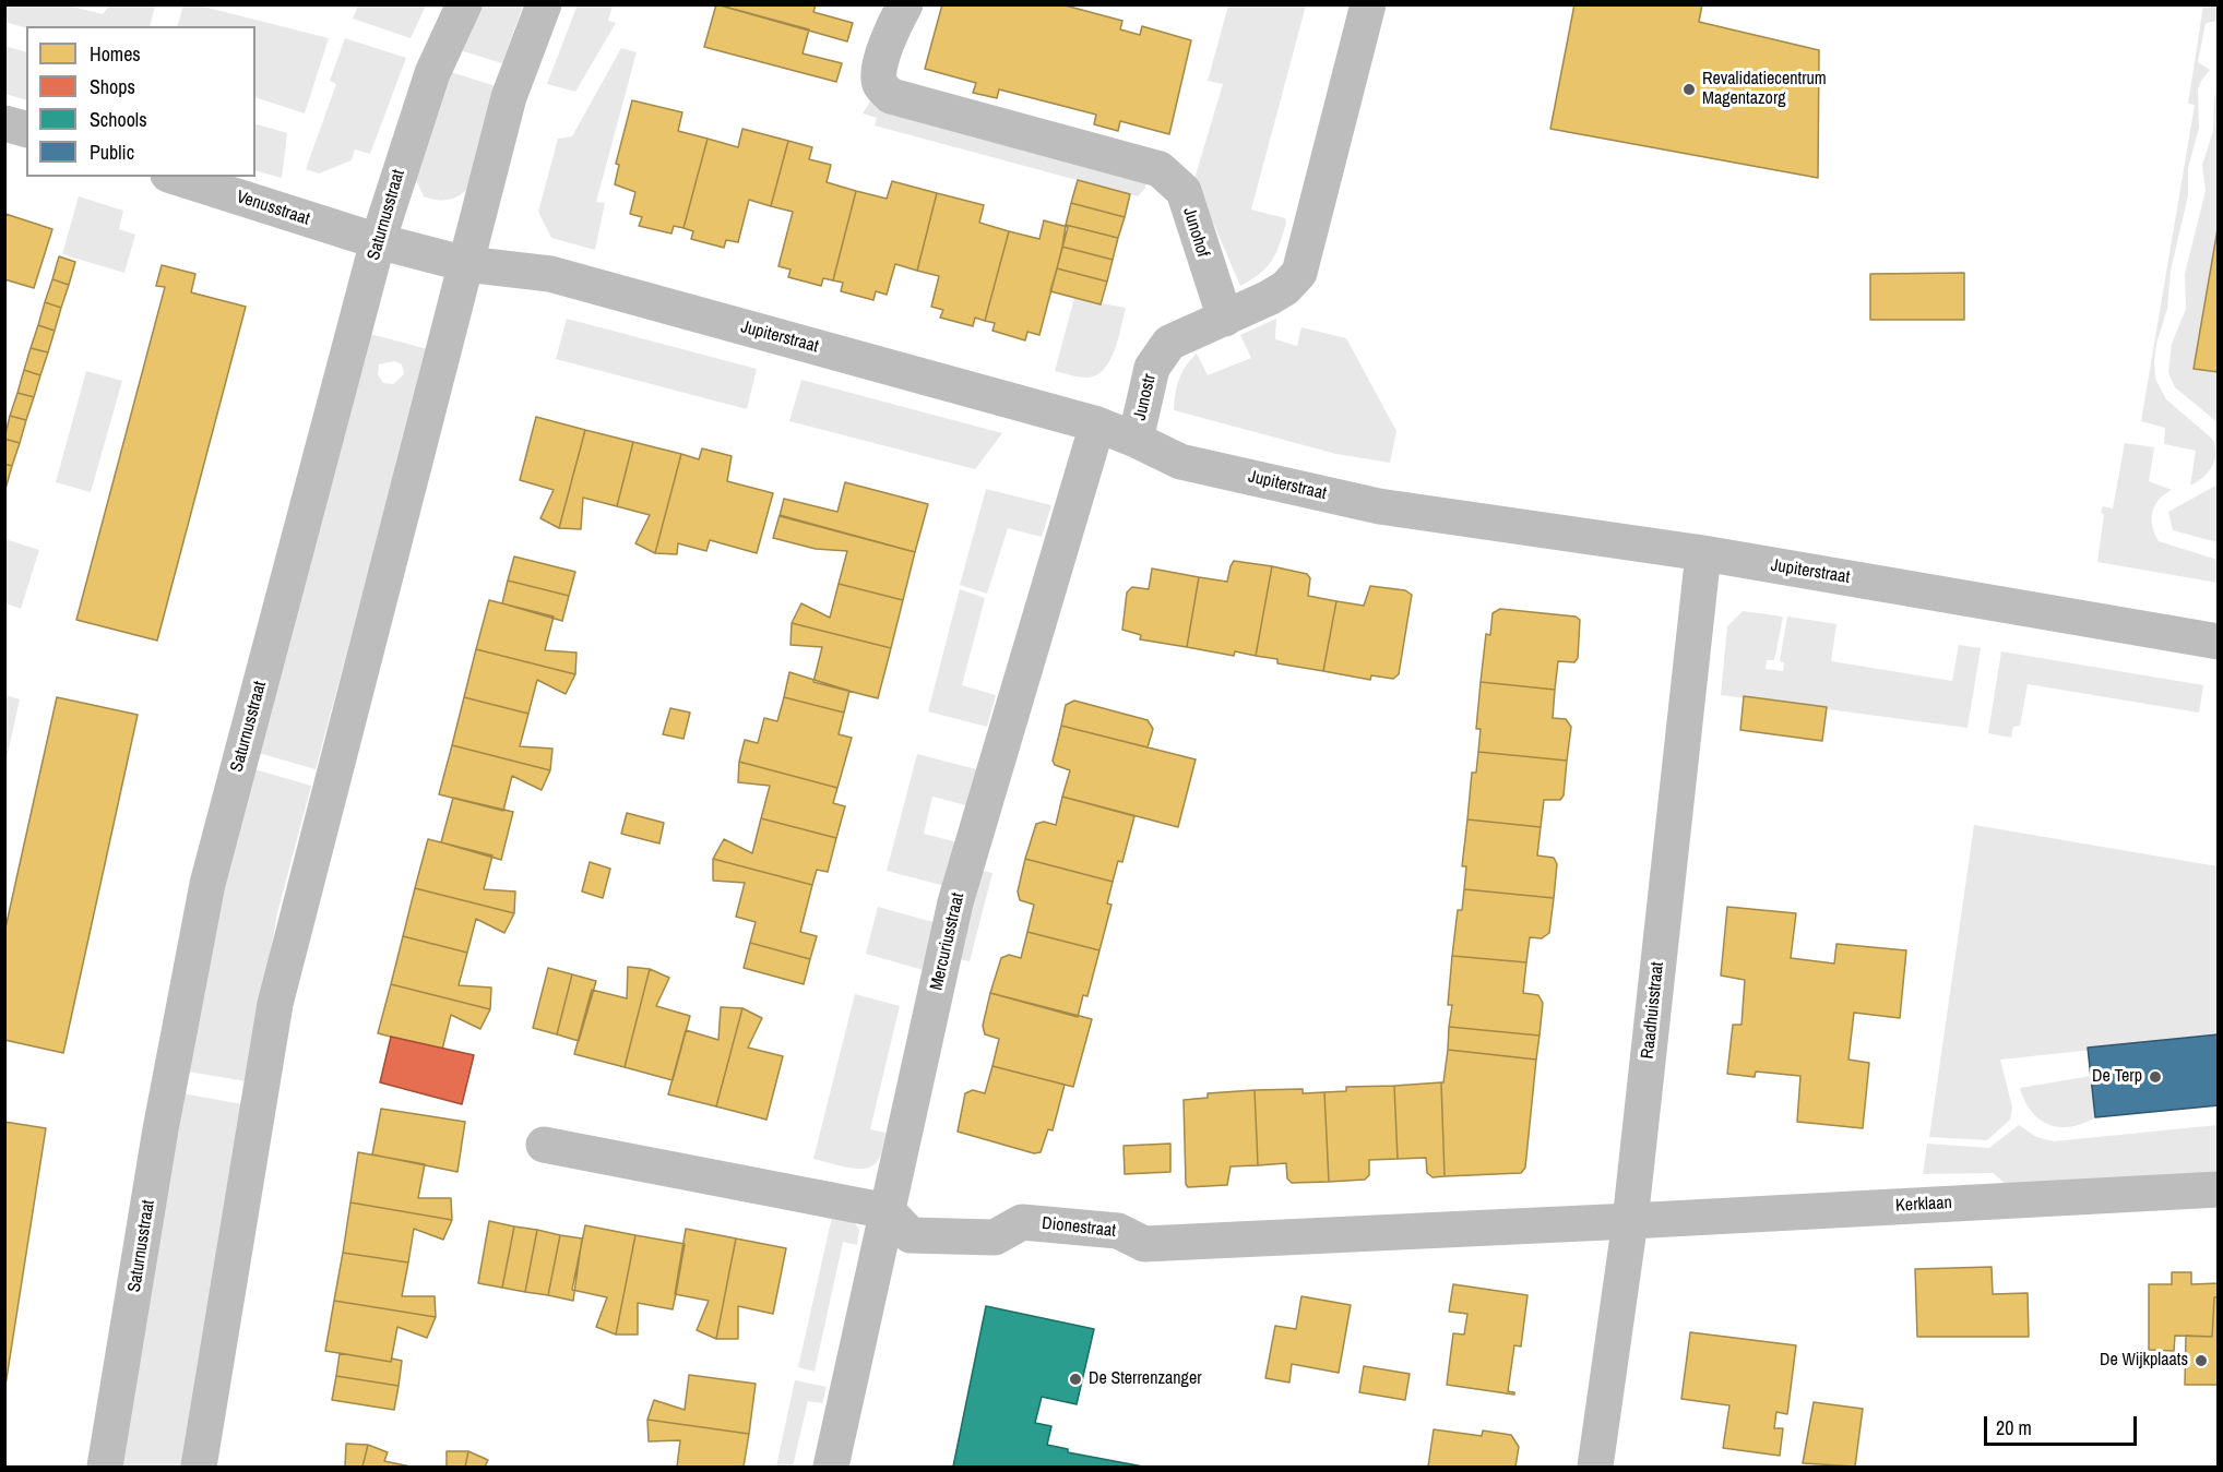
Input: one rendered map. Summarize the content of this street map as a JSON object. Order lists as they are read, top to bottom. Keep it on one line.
{"streets":{"street":["Venusstraat","Saturnusstraat","Junohof","Jupiterstraat","Junostr","Mercuriusstraat","Raadhuisstraat","Kerklaan","Dionestraat"]},"crossings":[["Venusstraat","Saturnusstraat"],["Venusstraat","Jupiterstraat"],["Saturnusstraat","Jupiterstraat"],["Junohof","Junostr"],["Jupiterstraat","Junostr"],["Jupiterstraat","Mercuriusstraat"],["Jupiterstraat","Raadhuisstraat"],["Mercuriusstraat","Dionestraat"],["Raadhuisstraat","Kerklaan"],["Raadhuisstraat","Dionestraat"],["Kerklaan","Dionestraat"]],"places":["Revalidatiecentrum Magentazorg","De Terp","De Wijkplaats","De Sterrenzanger"],"legend":["Homes","Shops","Schools","Public"],"scale_bar":"20 m"}
